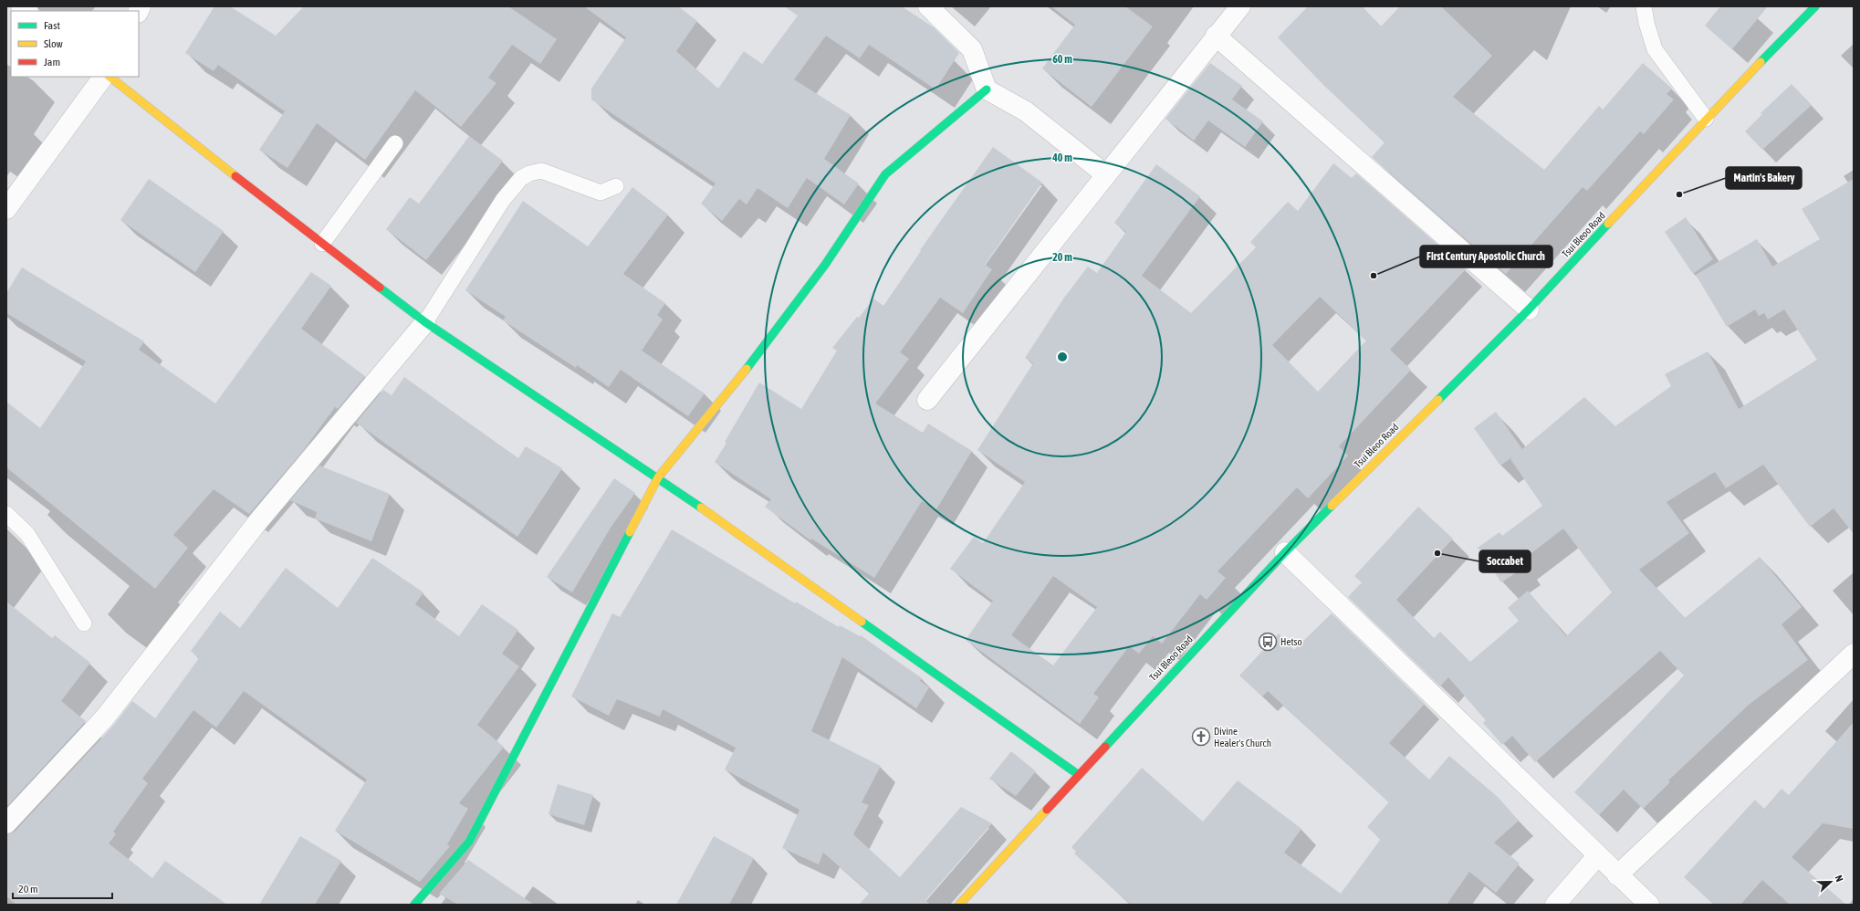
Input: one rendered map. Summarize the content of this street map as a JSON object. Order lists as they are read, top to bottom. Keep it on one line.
{"streets":{"street":["Tsui Bleoo Road"]},"places":{"other":["Martin's Bakery","First Century Apostolic Church","Soccabet"],"bus stop":["Hetso"],"church":["Divine Healer's Church"]},"legend":["Fast","Slow","Jam"],"scale_bar":"20 m","north":"right","rings":["60 m","40 m","20 m"]}
